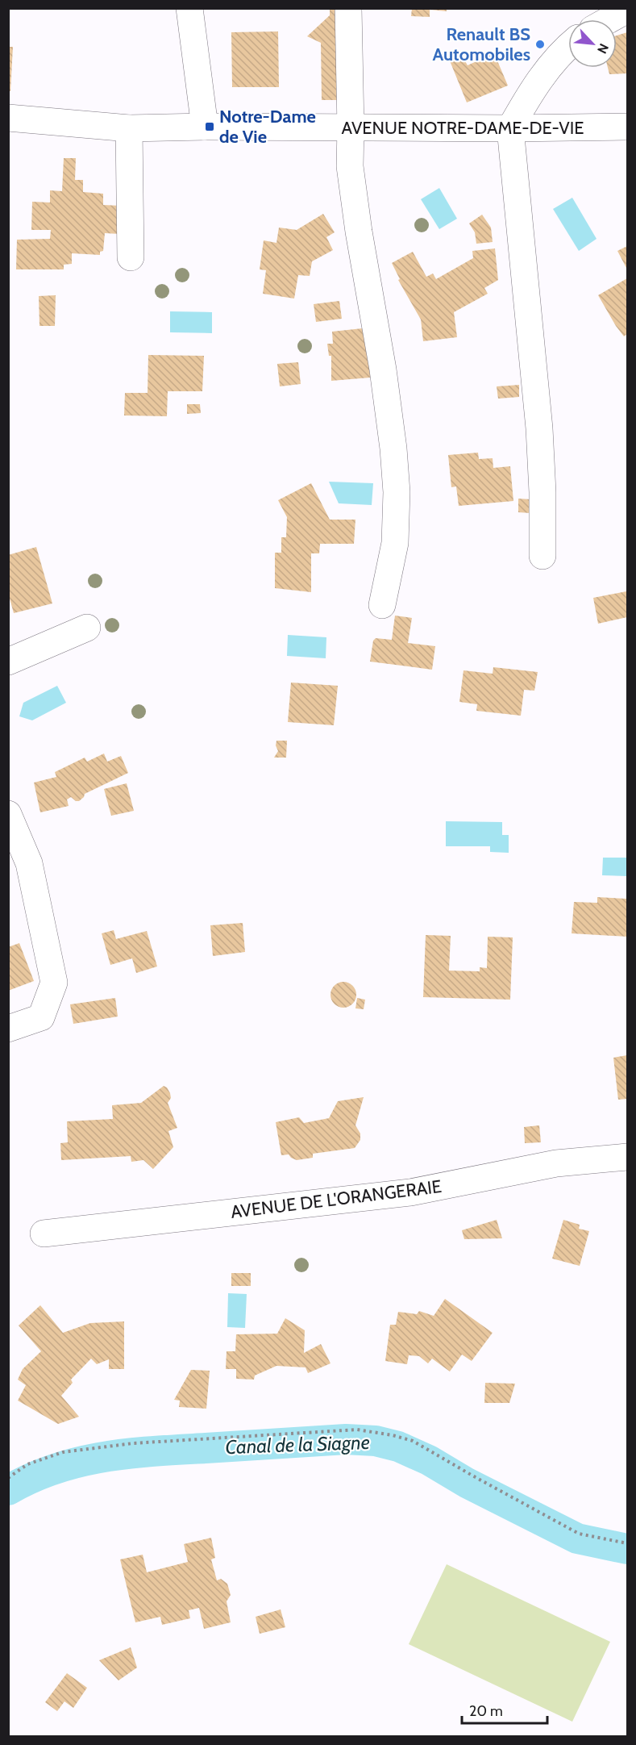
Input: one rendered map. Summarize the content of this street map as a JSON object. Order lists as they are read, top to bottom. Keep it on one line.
{"streets":{"street":["AVENUE NOTRE-DAME-DE-VIE","AVENUE DE L'ORANGERAIE"]},"water":["Canal de la Siagne"],"places":{"other":["Renault BS Automobiles"],"transit":["Notre-Dame de Vie"]},"scale_bar":"20 m","north":"bottom right"}
